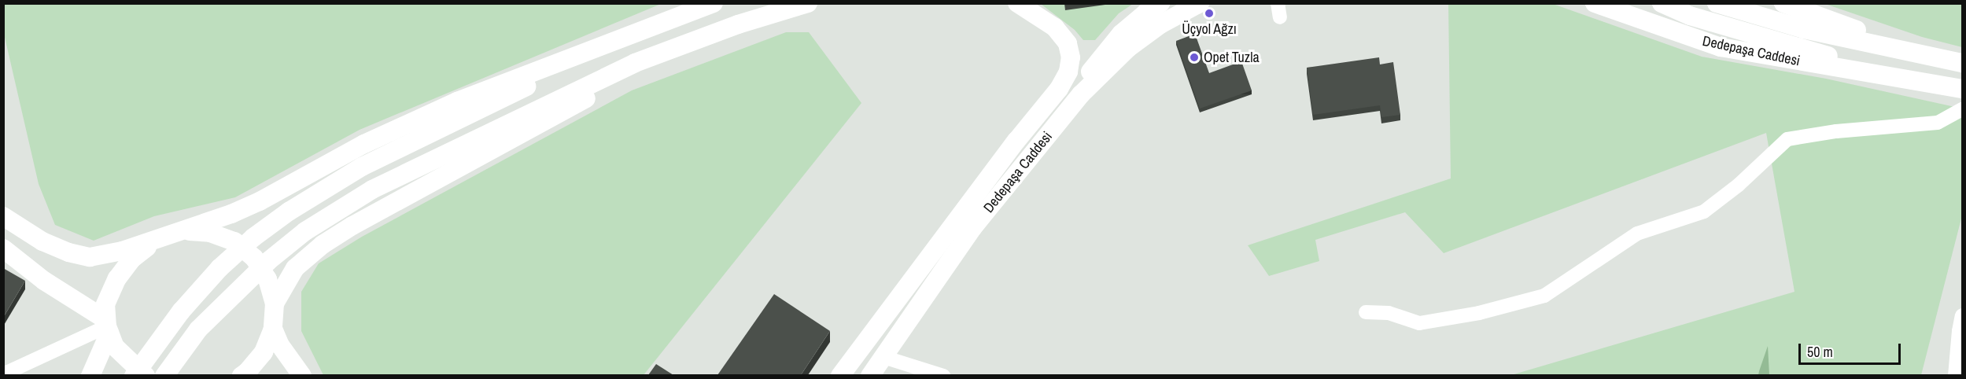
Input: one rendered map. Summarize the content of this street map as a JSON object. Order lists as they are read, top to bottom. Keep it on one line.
{"streets":{"main road":["Dedepaşa Caddesi"]},"places":["Üçyol Ağzı","Opet Tuzla"],"scale_bar":"50 m"}
